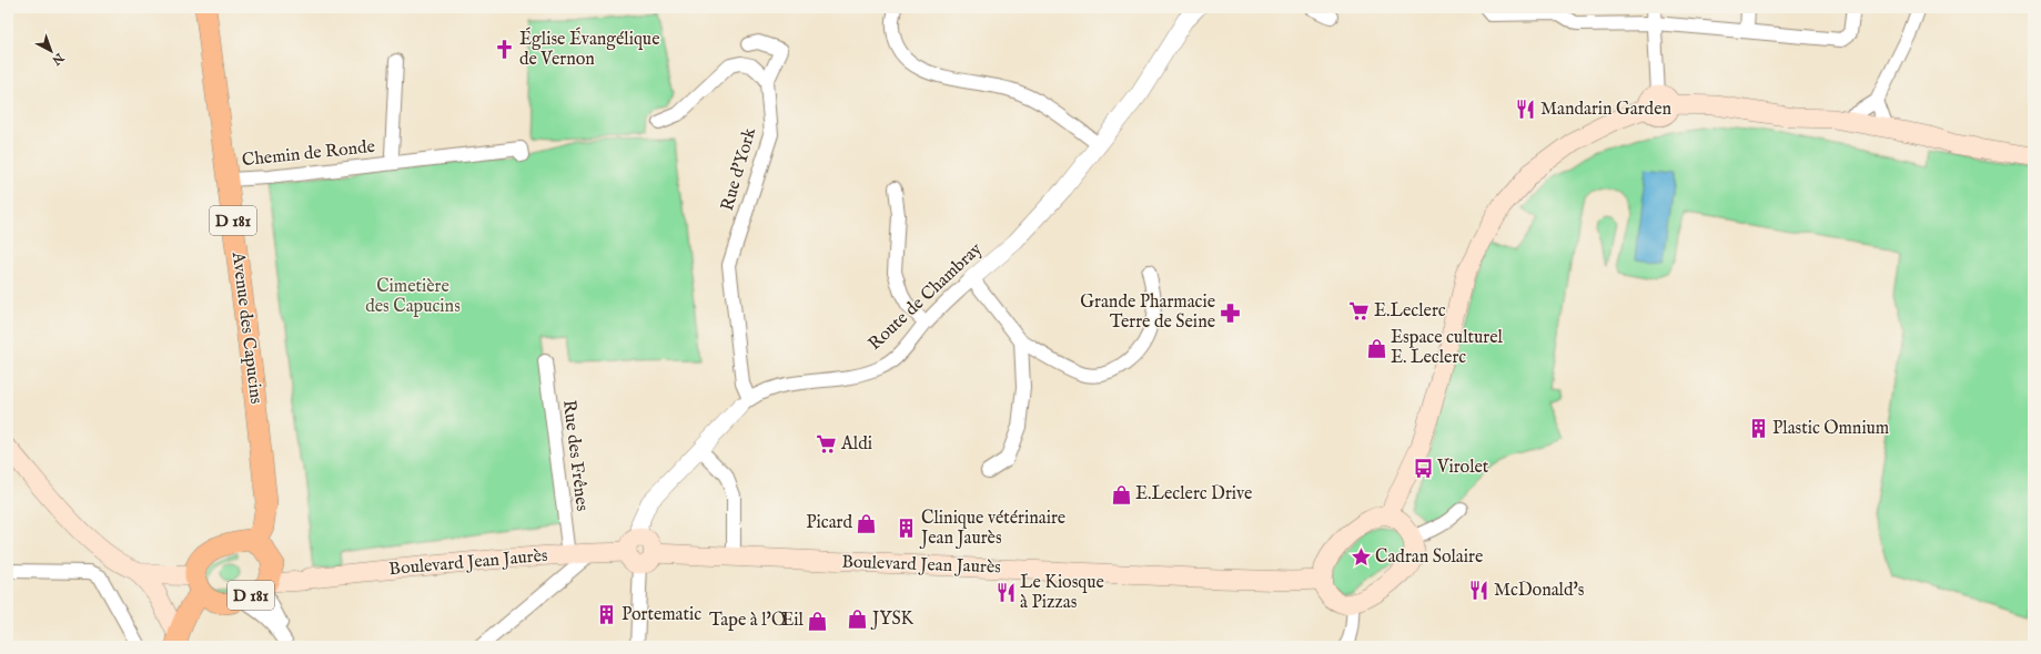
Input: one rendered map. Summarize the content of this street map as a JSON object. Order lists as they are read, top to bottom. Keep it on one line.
{"streets":{"main road":["D 181","Avenue des Capucins","Boulevard Jean Jaurès"],"street":["Chemin de Ronde","Rue d'York","Route de Chambray","Rue des Frênes"]},"crossings":[["Chemin de Ronde","Avenue des Capucins"],["Rue d'York","Route de Chambray"],["D 181","Avenue des Capucins"],["D 181","Boulevard Jean Jaurès"],["Avenue des Capucins","Boulevard Jean Jaurès"],["Rue des Frênes","Boulevard Jean Jaurès"]],"parks":["Cimetière des Capucins"],"places":{"church":["Église Évangélique de Vernon"],"restaurant":["Mandarin Garden","McDonald's","Le Kiosque à Pizzas"],"supermarket":["E.Leclerc","Aldi"],"pharmacy":["Grande Pharmacie Terre de Seine"],"shop":["Espace culturel E. Leclerc","E.Leclerc Drive","Picard","JYSK","Tape à l'Œil"],"building":["Plastic Omnium","Clinique vétérinaire Jean Jaurès","Portematic"],"bus stop":["Virolet"],"place":["Cadran Solaire"]},"north":"bottom right"}
